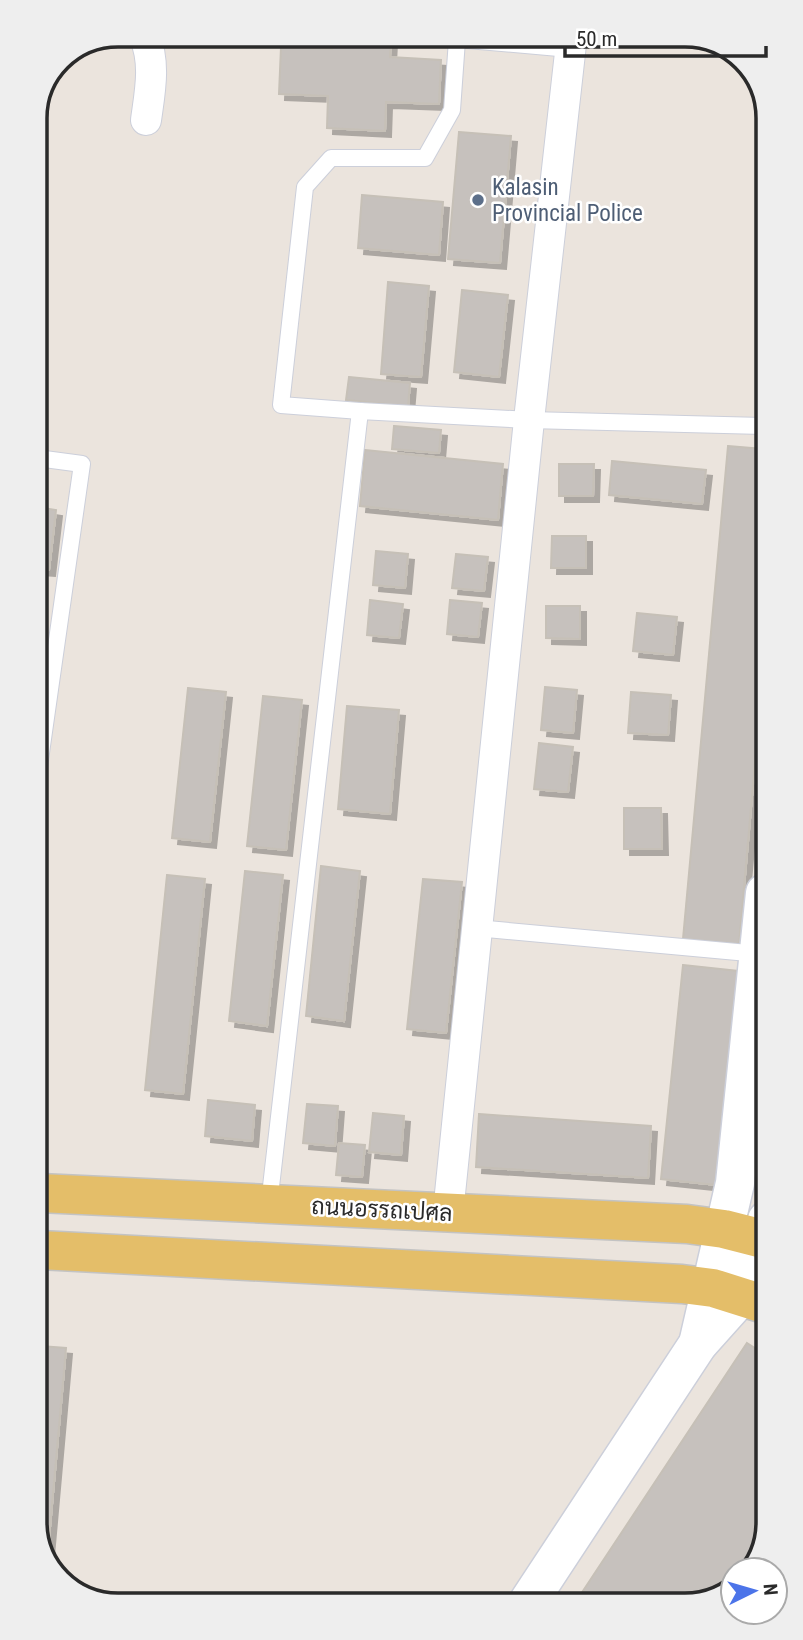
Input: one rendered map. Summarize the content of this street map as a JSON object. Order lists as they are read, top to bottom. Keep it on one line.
{"streets":{"main road":["ถนนอรรถเปศล"]},"places":["Kalasin Provincial Police"],"scale_bar":"50 m","north":"right"}
